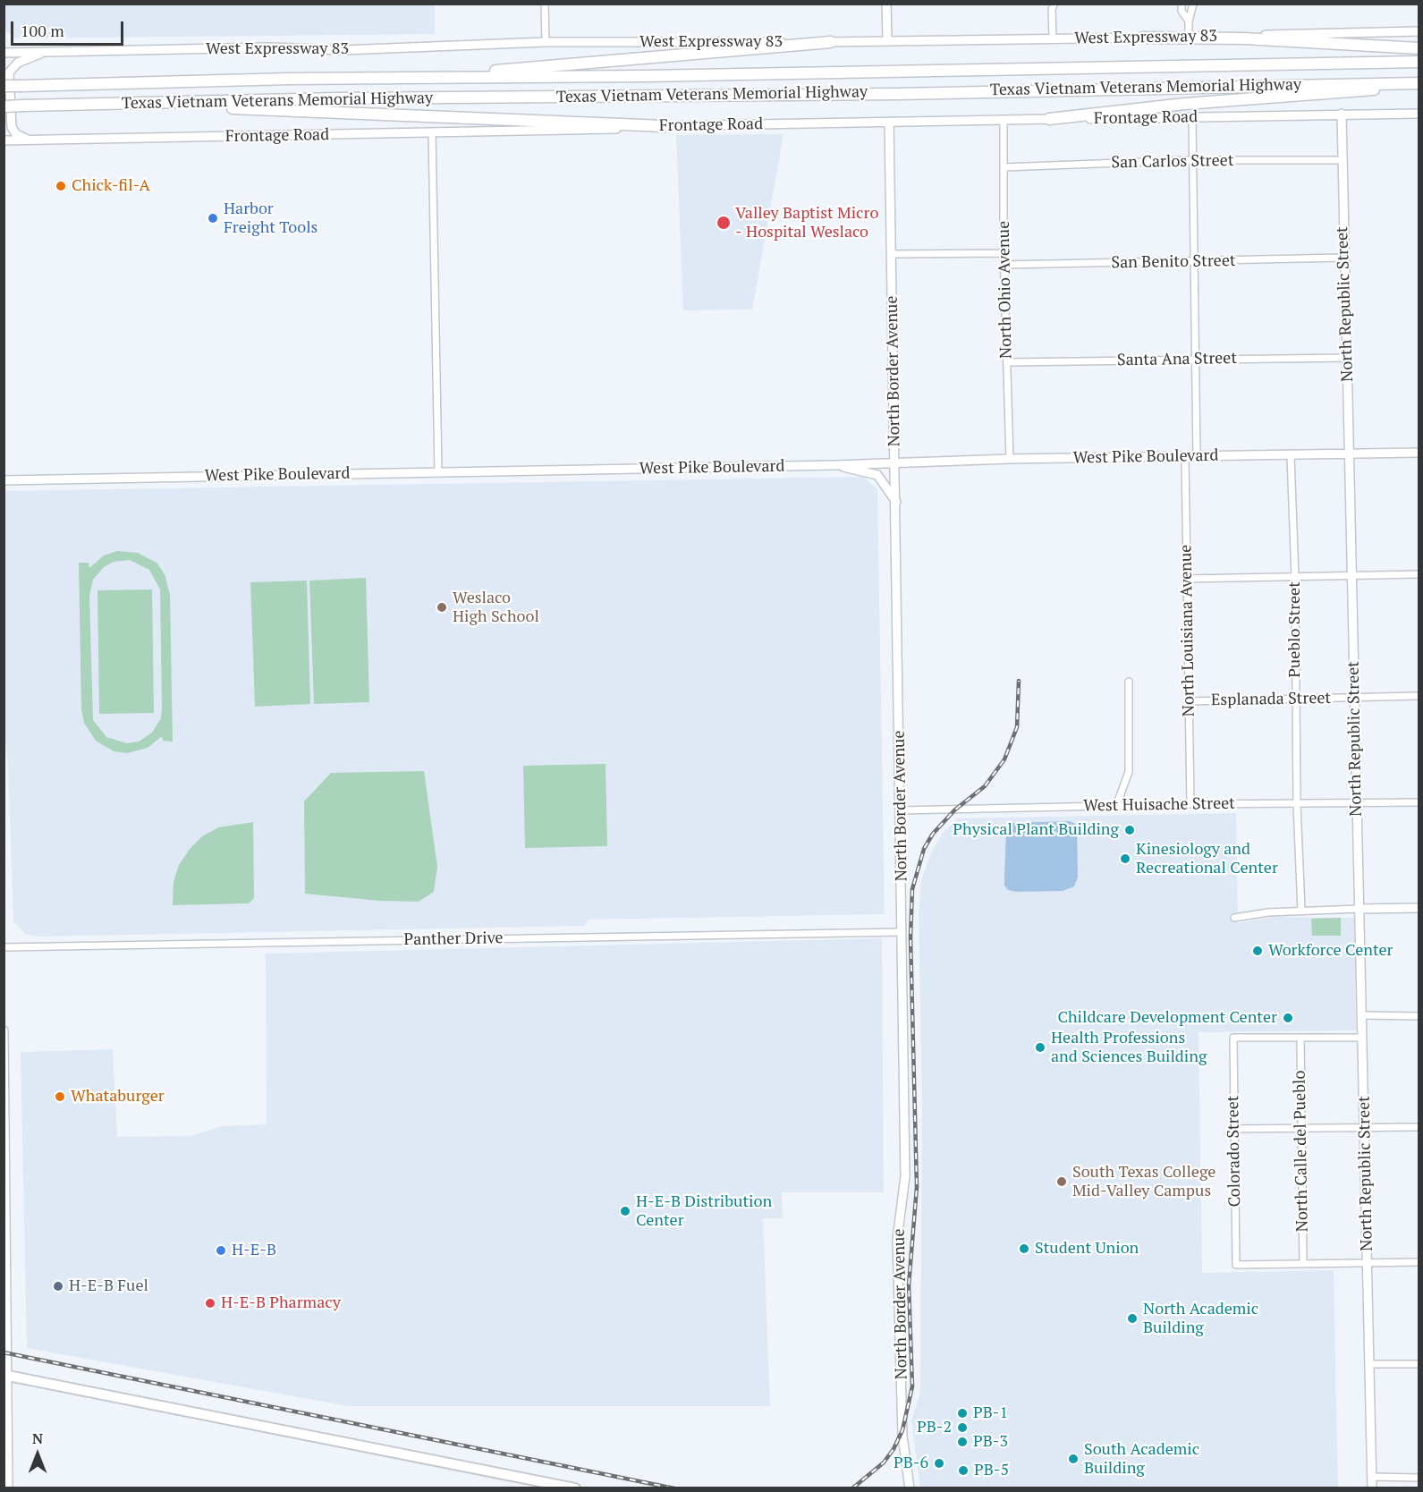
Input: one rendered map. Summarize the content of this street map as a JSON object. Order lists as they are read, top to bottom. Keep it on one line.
{"streets":{"highway":["Texas Vietnam Veterans Memorial Highway"],"street":["West Expressway 83","Frontage Road","San Carlos Street","San Benito Street","North Ohio Avenue","North Republic Street","Santa Ana Street","North Border Avenue","West Pike Boulevard","Pueblo Street","North Louisiana Avenue","Esplanada Street","West Huisache Street","Panther Drive","Colorado Street","North Calle del Pueblo"]},"crossings":[["Frontage Road","North Ohio Avenue"],["Frontage Road","North Republic Street"],["Frontage Road","North Border Avenue"],["San Carlos Street","North Ohio Avenue"],["San Carlos Street","North Republic Street"],["San Benito Street","North Ohio Avenue"],["San Benito Street","North Republic Street"],["North Ohio Avenue","Santa Ana Street"],["North Ohio Avenue","West Pike Boulevard"],["North Republic Street","Santa Ana Street"],["North Republic Street","West Pike Boulevard"],["North Republic Street","Esplanada Street"],["North Republic Street","West Huisache Street"],["North Border Avenue","West Pike Boulevard"],["North Border Avenue","West Huisache Street"],["North Border Avenue","Panther Drive"],["West Pike Boulevard","Pueblo Street"],["West Pike Boulevard","North Louisiana Avenue"],["Pueblo Street","Esplanada Street"],["Pueblo Street","West Huisache Street"],["North Louisiana Avenue","Esplanada Street"],["North Louisiana Avenue","West Huisache Street"],["Colorado Street","North Calle del Pueblo"]],"places":["Chick-fil-A","Harbor Freight Tools","Valley Baptist Micro - Hospital Weslaco","Weslaco High School","Physical Plant Building","Kinesiology and Recreational Center","Workforce Center","Childcare Development Center","Health Professions and Sciences Building","Whataburger","South Texas College Mid-Valley Campus","H-E-B Distribution Center","Student Union","H-E-B","H-E-B Fuel","H-E-B Pharmacy","North Academic Building","PB-1","PB-2","PB-3","South Academic Building","PB-6","PB-5"],"scale_bar":"100 m","north":"top"}
